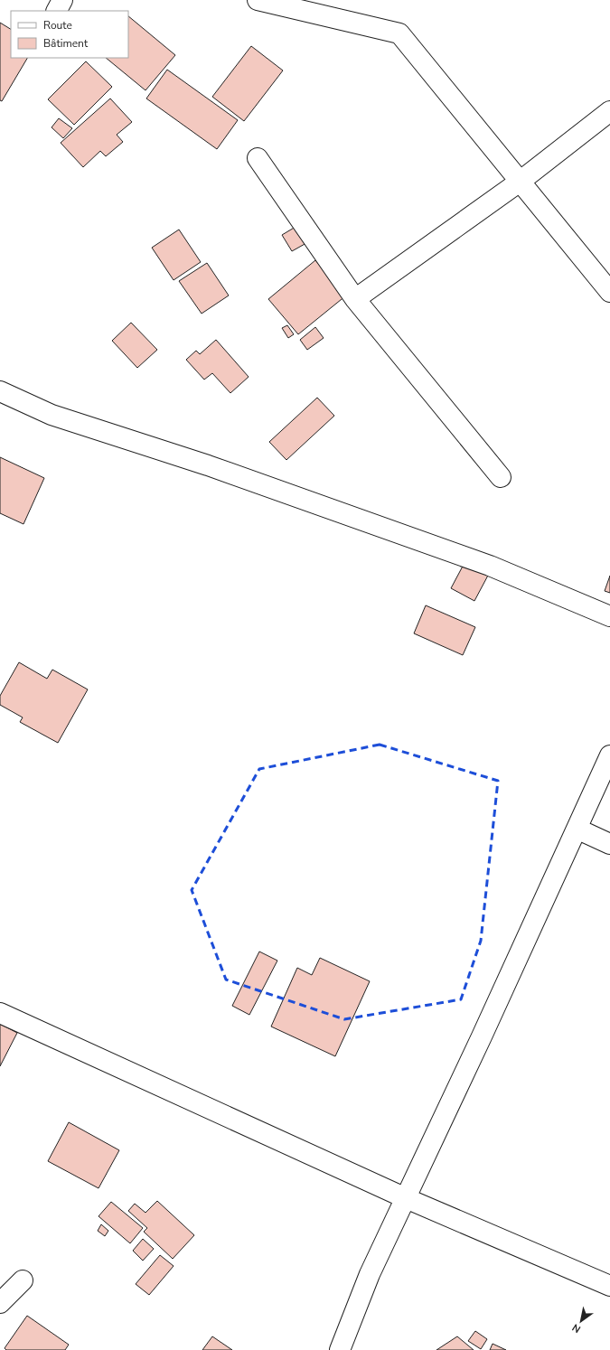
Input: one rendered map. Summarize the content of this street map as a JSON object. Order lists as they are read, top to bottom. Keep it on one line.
{"legend":["Route","Bâtiment"],"north":"bottom left"}
